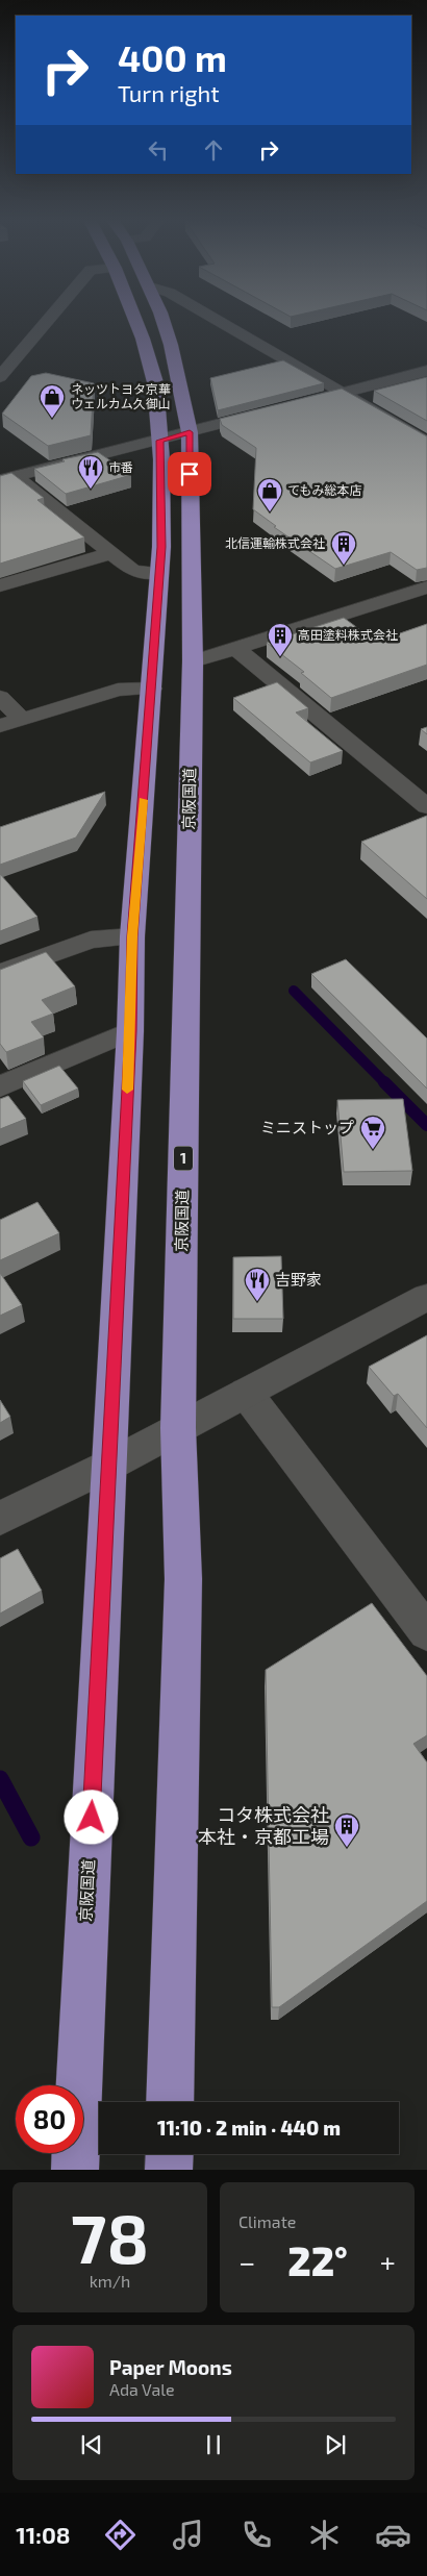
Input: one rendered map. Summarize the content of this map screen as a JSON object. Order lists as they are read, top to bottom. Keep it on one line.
{"streets":{"highway":["京阪国道","1"]},"places":{"shop":["ネッツトヨタ京華 ウェルカム久御山","てもみ総本店"],"restaurant":["市番","吉野家"],"building":["北信運輸株式会社","高田塗料株式会社","コタ株式会社 本社・京都工場"],"supermarket":["ミニストップ"]},"page":{"turn":["400 m","Turn right"],"limit":"80","trip":"11:10 · 2 min · 440 m","tile":[["78","km/h"],"Climate"],"heat":["−","22°","+"],"song":["Paper Moons","Ada Vale"],"tabs":"11:08"}}
